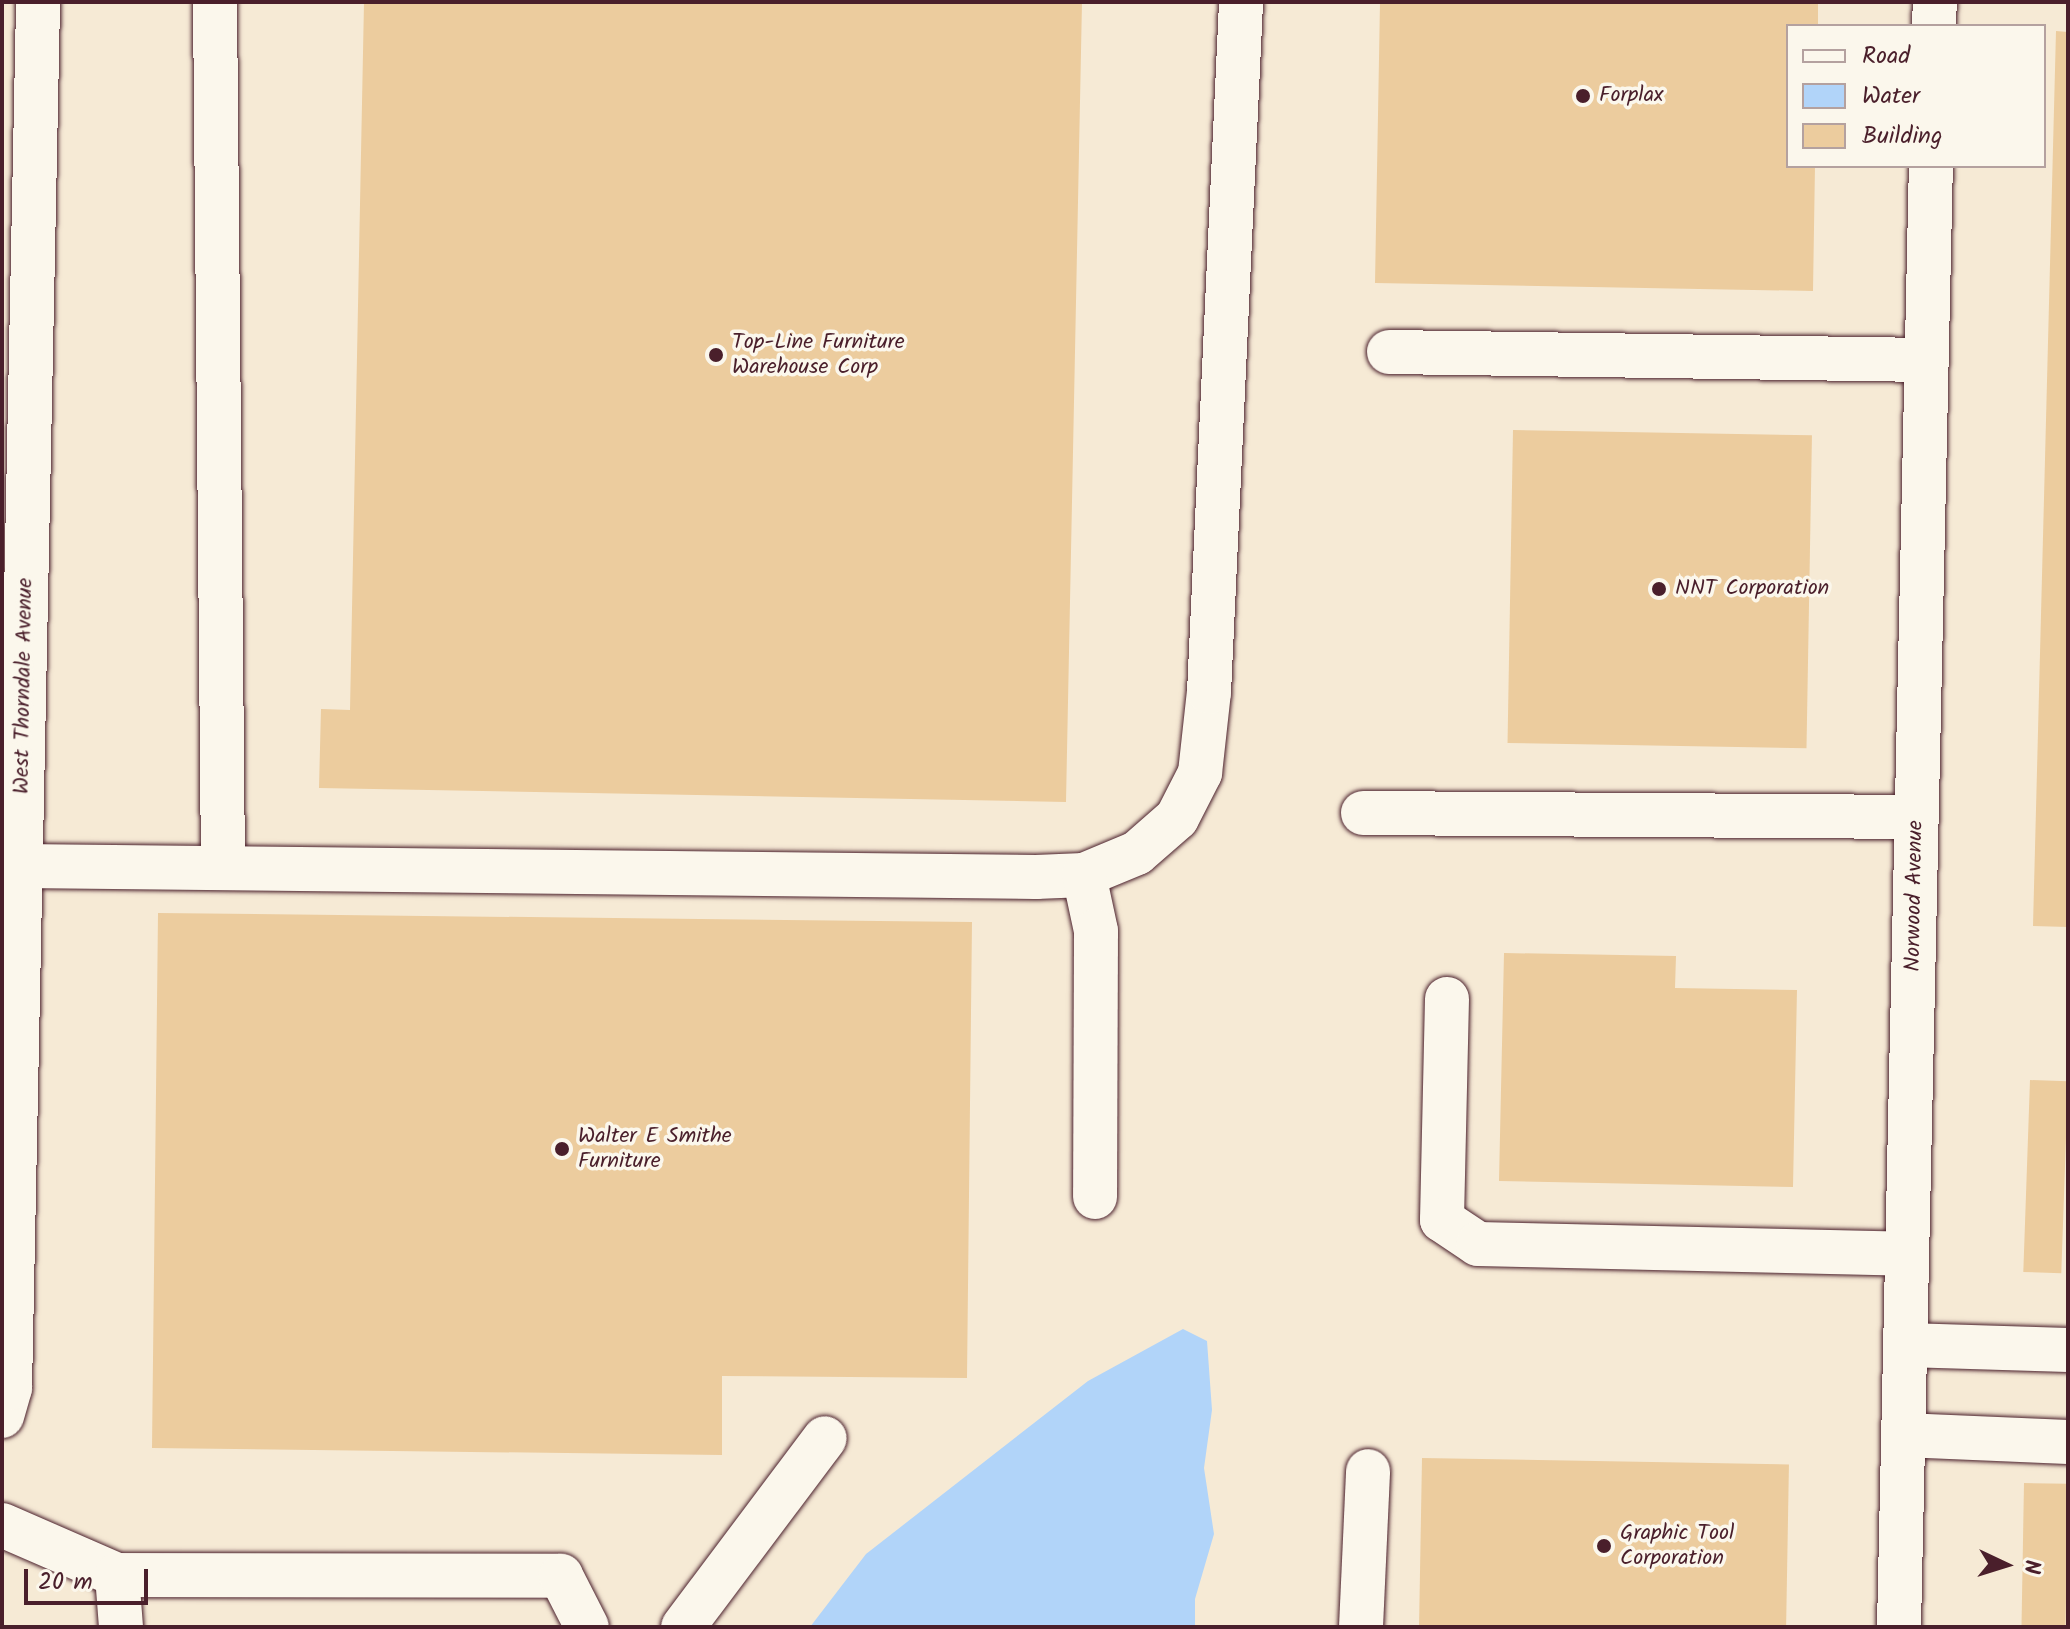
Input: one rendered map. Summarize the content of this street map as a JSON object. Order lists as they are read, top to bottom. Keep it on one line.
{"streets":{"street":["West Thorndale Avenue","Norwood Avenue"]},"places":["Forplax","Top-Line Furniture Warehouse Corp","NNT Corporation","Walter E Smithe Furniture","Graphic Tool Corporation"],"legend":["Road","Water","Building"],"scale_bar":"20 m","north":"right"}
